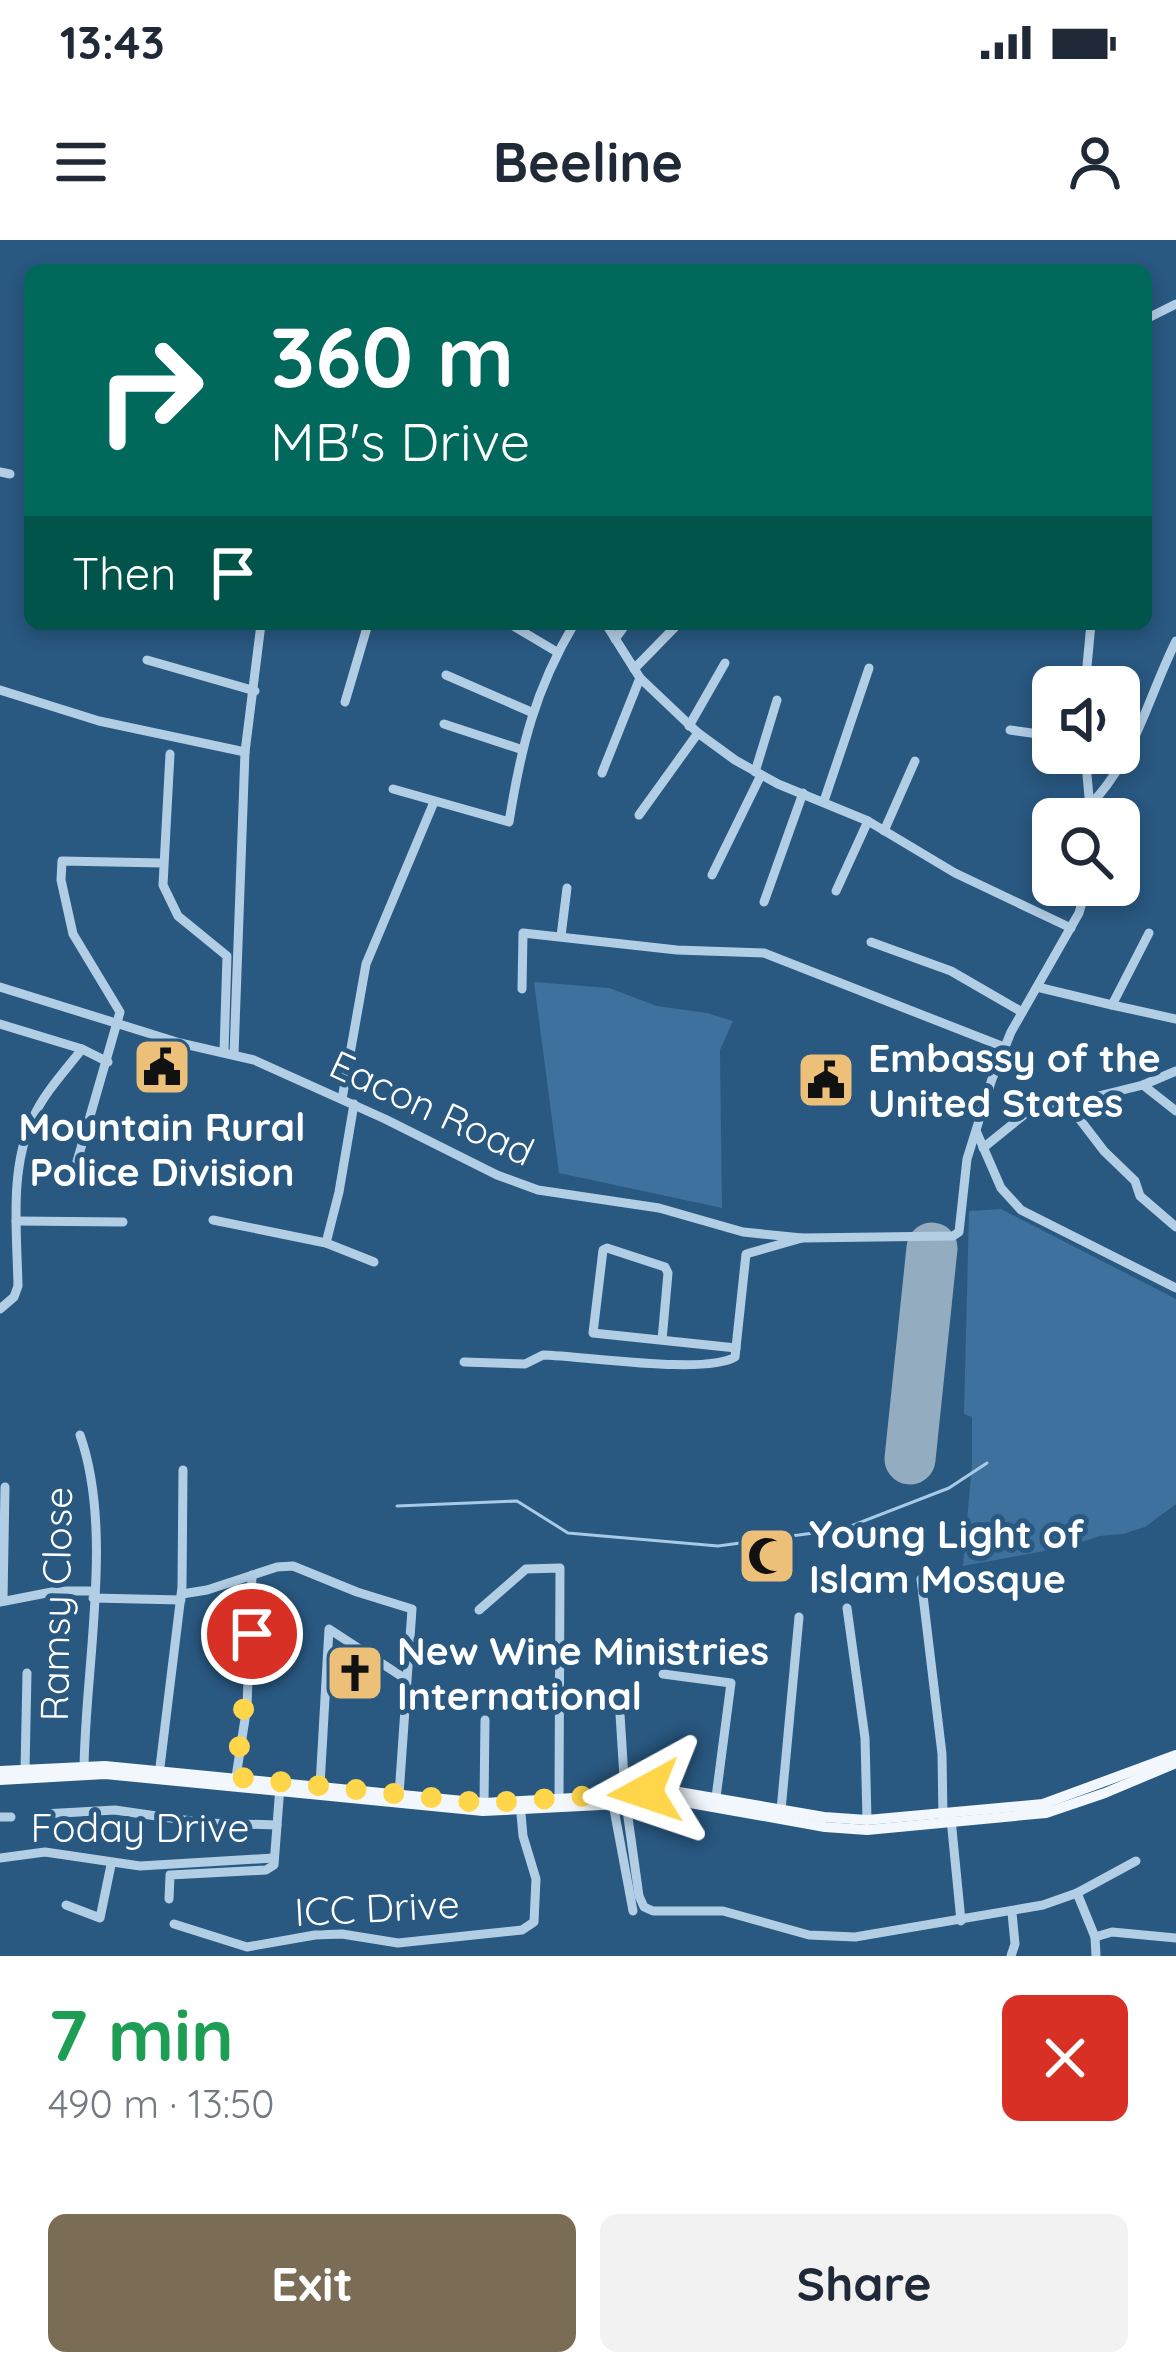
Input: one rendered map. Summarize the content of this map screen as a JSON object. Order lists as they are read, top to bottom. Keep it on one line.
{"streets":{"street":["Eacon Road","Ramsy Close","Foday Drive","ICC Drive"]},"places":{"public building":["Mountain Rural Police Division","Embassy of the United States"],"mosque":["Young Light of Islam Mosque"],"church":["New Wine Ministries International"]},"page":{"status":"13:43","header":"Beeline","turn":["360 m","MB's Drive"],"then":"Then","heading":["7 min","490 m · 13:50"],"buttons":["Exit","Share"]}}
